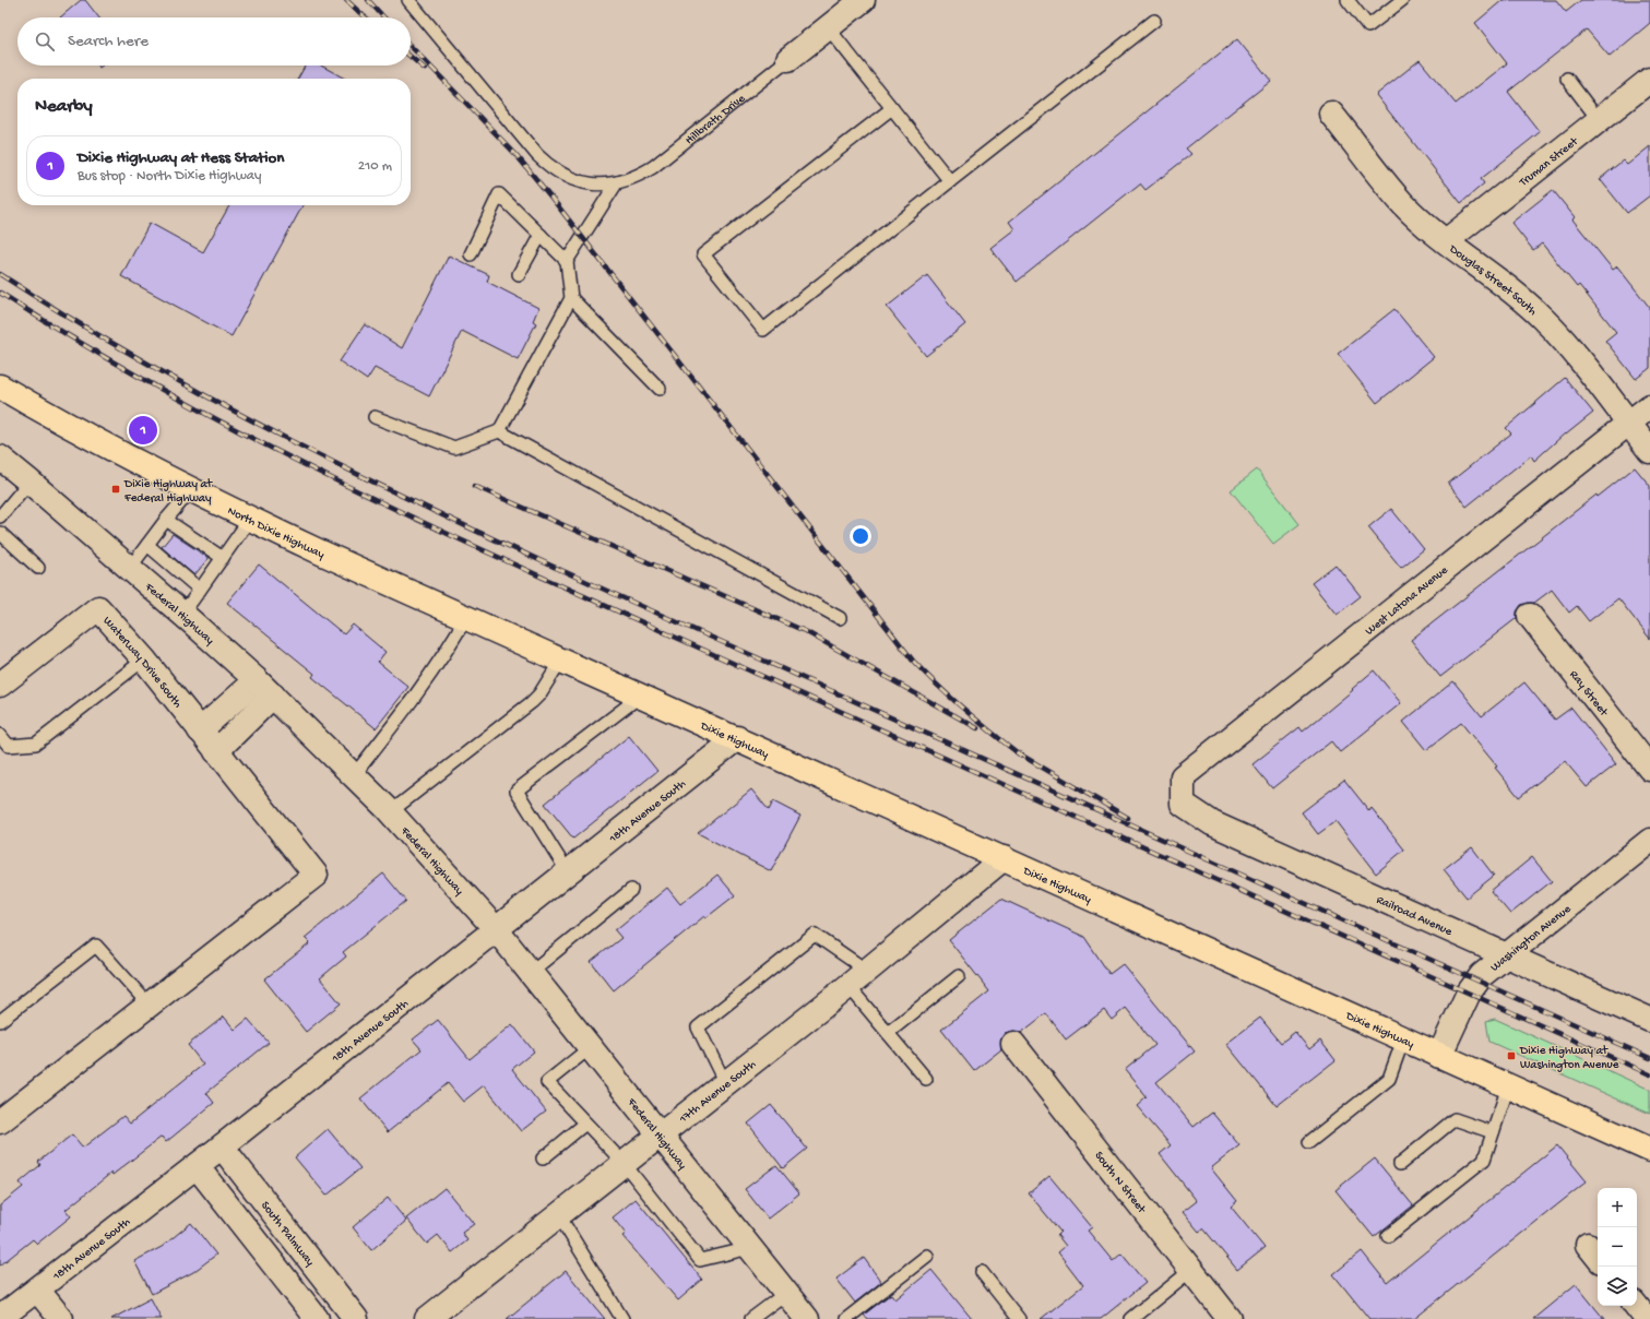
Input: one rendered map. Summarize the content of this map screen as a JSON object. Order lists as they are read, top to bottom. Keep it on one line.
{"streets":{"main road":["North Dixie Highway","Dixie Highway"],"street":["Hillbrath Drive","Truman Street","Douglas Street South","West Latona Avenue","Federal Highway","Waterway Drive South","Ray Street","18th Avenue South","Railroad Avenue","Washington Avenue","17th Avenue South","South N Street","South Palmway"]},"crossings":[["Truman Street","Douglas Street South"],["Douglas Street South","West Latona Avenue"],["North Dixie Highway","Dixie Highway"],["West Latona Avenue","Railroad Avenue"],["Federal Highway","18th Avenue South"],["Federal Highway","17th Avenue South"],["Dixie Highway","18th Avenue South"],["Dixie Highway","Washington Avenue"],["Dixie Highway","17th Avenue South"],["18th Avenue South","South Palmway"],["Railroad Avenue","Washington Avenue"]],"places":{"transit":["Dixie Highway at Federal Highway","Dixie Highway at Washington Avenue"]},"page":{"search":"Search here","heading":"Nearby","list":[{"mark":"1","name":"Dixie Highway at Hess Station","note":"Bus stop · North Dixie Highway","value":"210 m"}],"pins":"1","map_buttons":["+","−"]}}
